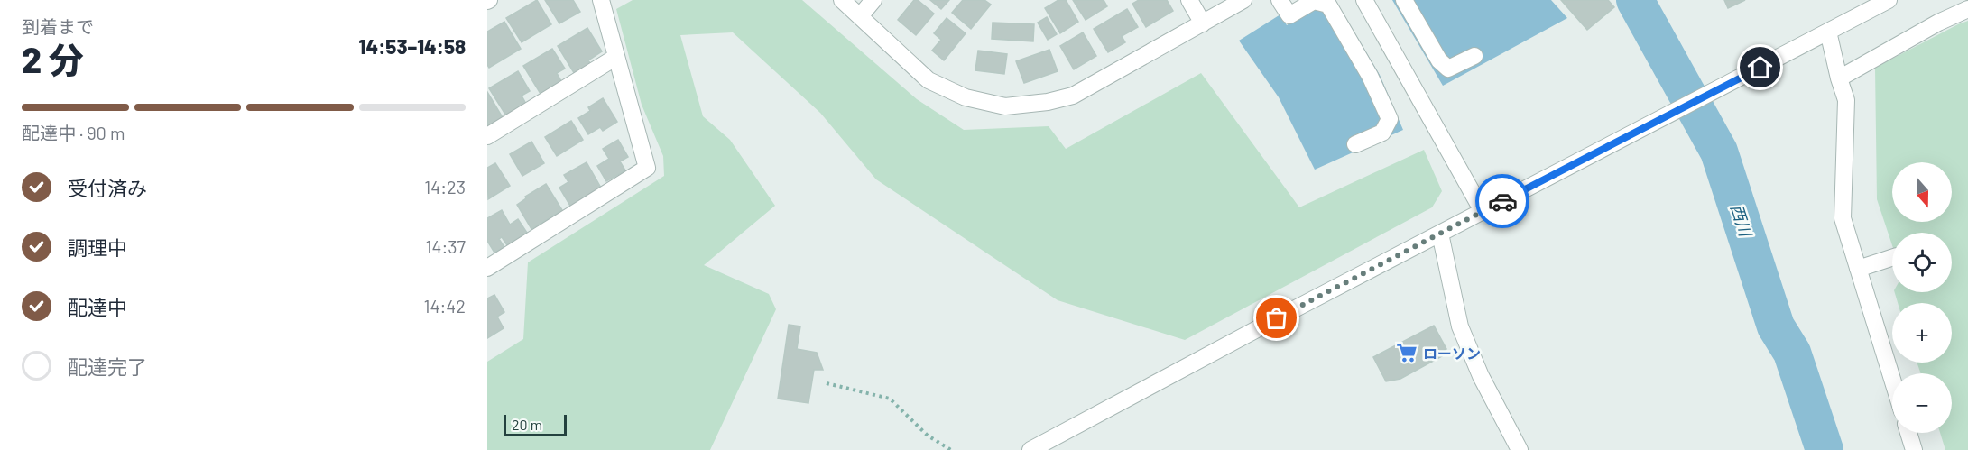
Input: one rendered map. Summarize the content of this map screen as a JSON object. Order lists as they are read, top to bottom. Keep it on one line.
{"water":["西川"],"places":{"supermarket":["ローソン"]},"scale_bar":"20 m","north":"bottom","page":{"heading":["2 分","到着まで","14:53–14:58"],"bar":"配達中 · 90 m","list":[["受付済み","14:23"],["調理中","14:37"],["配達中","14:42"],"配達完了"],"map_buttons":["+","−"],"scale":"20 m"}}
